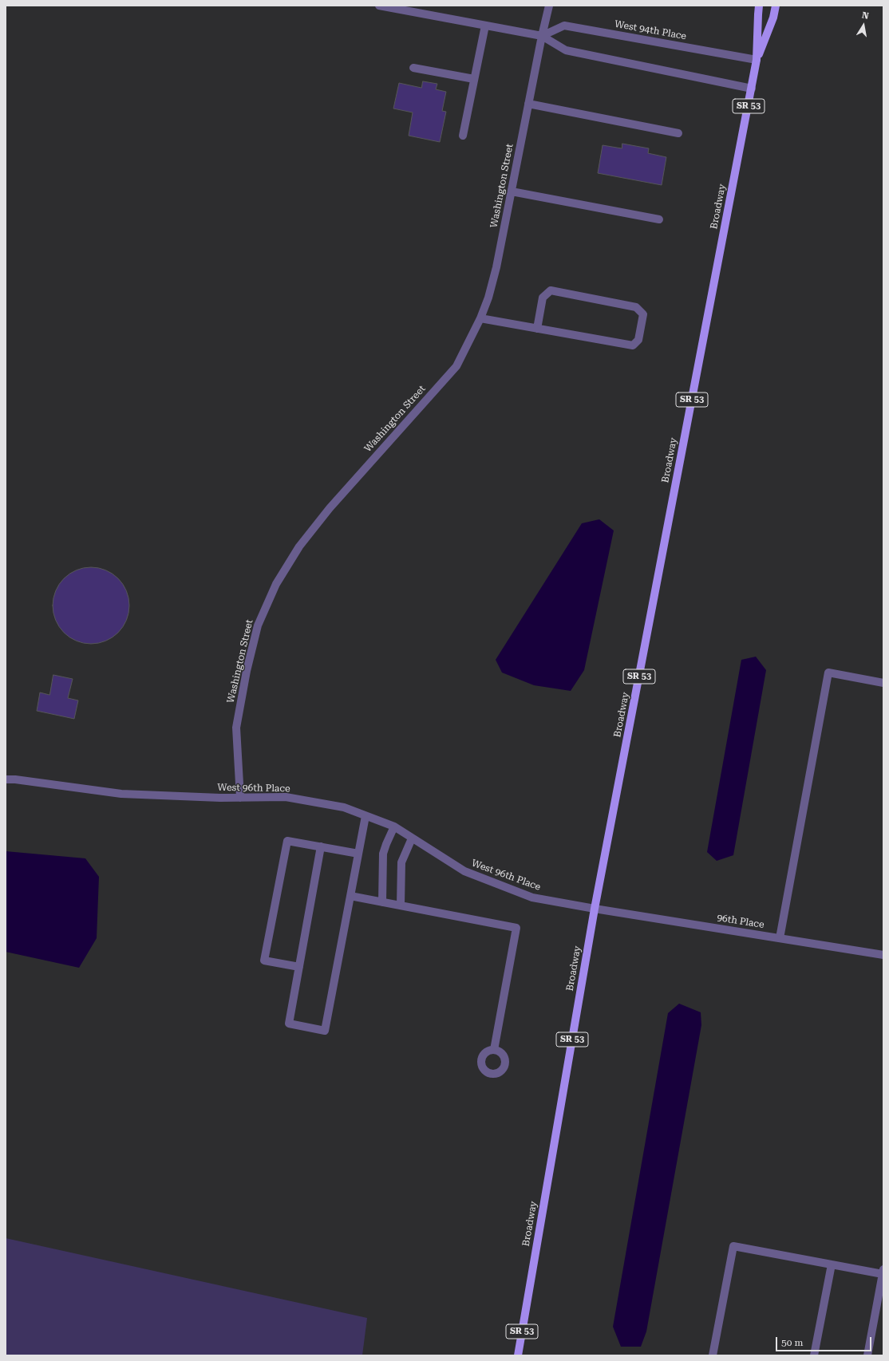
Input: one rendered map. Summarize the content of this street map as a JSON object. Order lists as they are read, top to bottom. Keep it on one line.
{"streets":{"main road":["SR 53","Broadway"],"street":["West 94th Place","Washington Street","West 96th Place","96th Place"]},"crossings":[["West 94th Place","Washington Street"],["West 94th Place","Broadway"],["Washington Street","West 96th Place"],["Broadway","West 96th Place"],["Broadway","96th Place"],["West 96th Place","96th Place"]],"scale_bar":"50 m","north":"top"}
